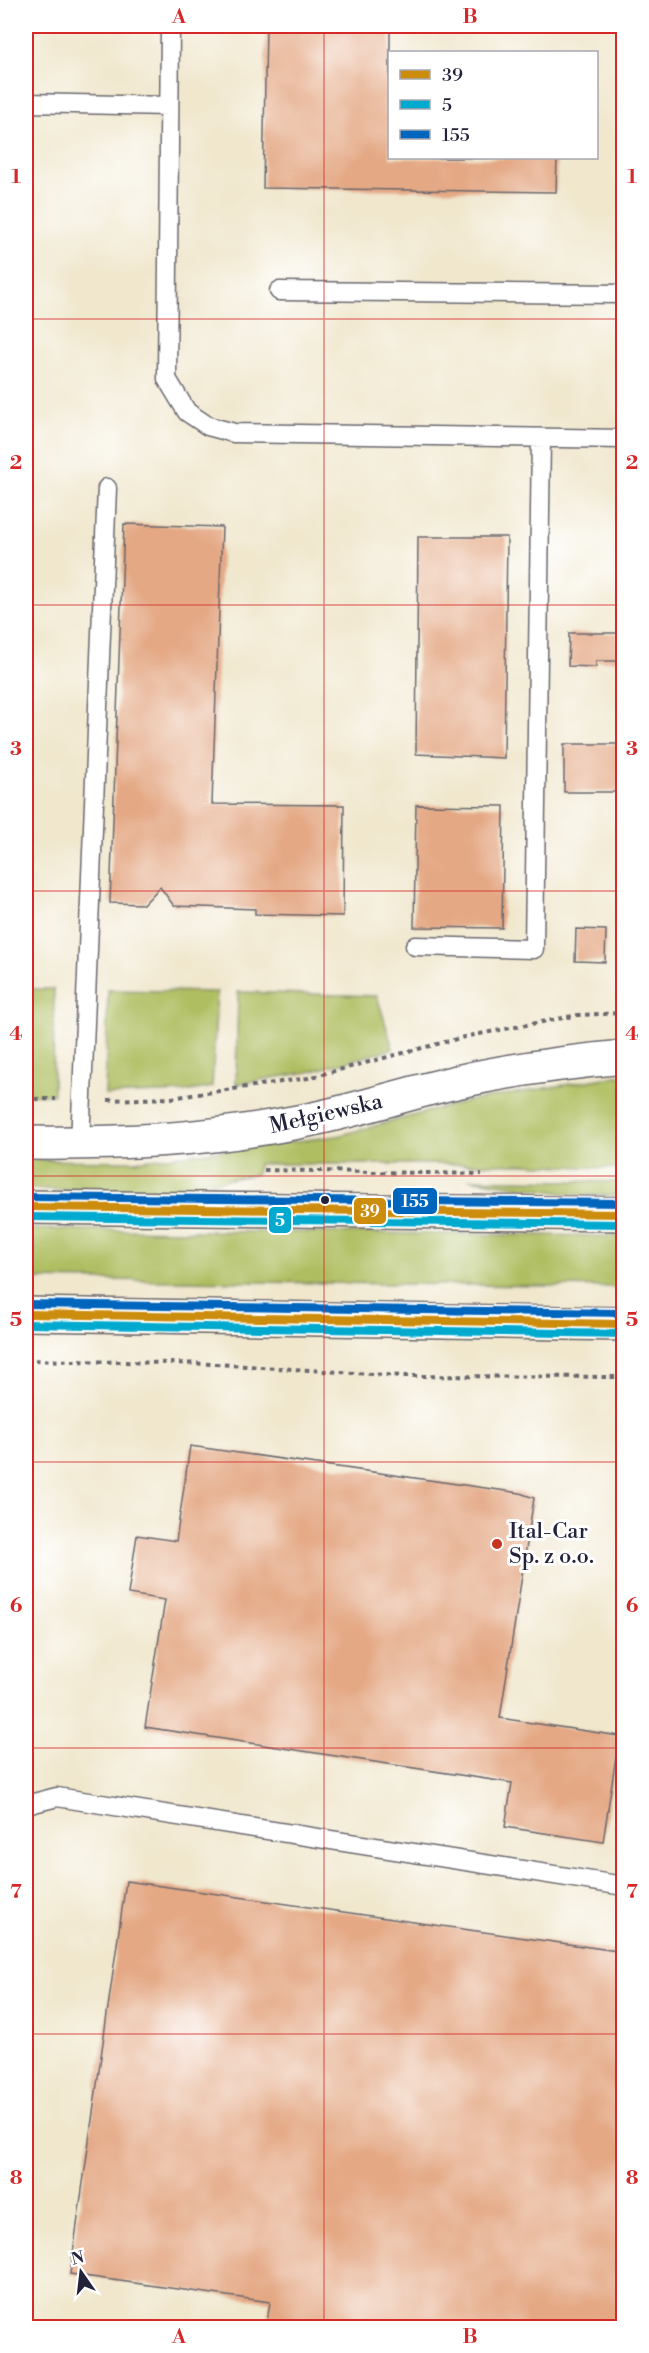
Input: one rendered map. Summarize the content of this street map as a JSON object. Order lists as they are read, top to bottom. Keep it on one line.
{"streets":{"street":["Mełgiewska"]},"places":["Ital-Car Sp. z o.o."],"lines":["transit line 155","transit line 39","transit line 5"],"legend":["39","5","155"],"north":"top","grid":{"columns":["A","B"],"rows":["1","2","3","4","5","6","7","8"]}}
